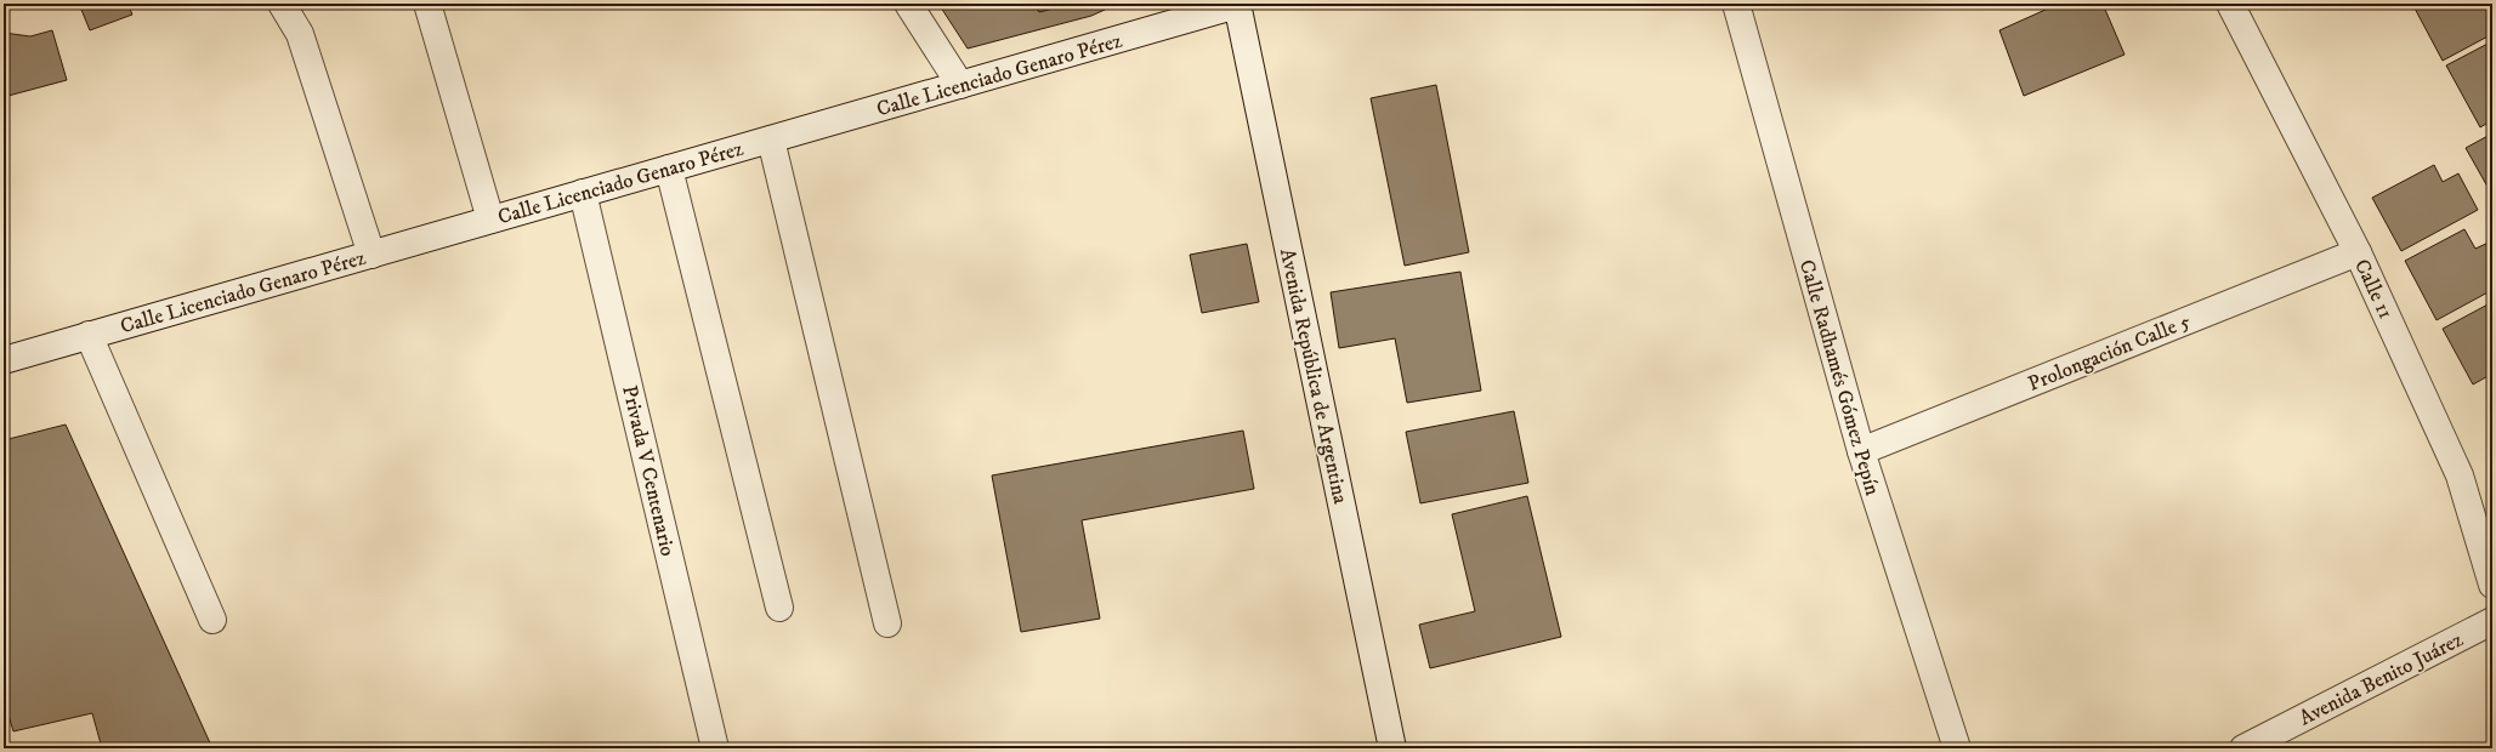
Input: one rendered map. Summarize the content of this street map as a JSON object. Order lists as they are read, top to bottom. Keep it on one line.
{"streets":{"street":["Calle Licenciado Genaro Pérez","Calle 11","Prolongación Calle 5","Avenida República de Argentina","Calle Radhamés Gómez Pepín","Privada V Centenario","Avenida Benito Juárez"]},"crossings":[["Calle Licenciado Genaro Pérez","Avenida República de Argentina"],["Calle Licenciado Genaro Pérez","Privada V Centenario"],["Calle 11","Prolongación Calle 5"],["Prolongación Calle 5","Calle Radhamés Gómez Pepín"]]}
